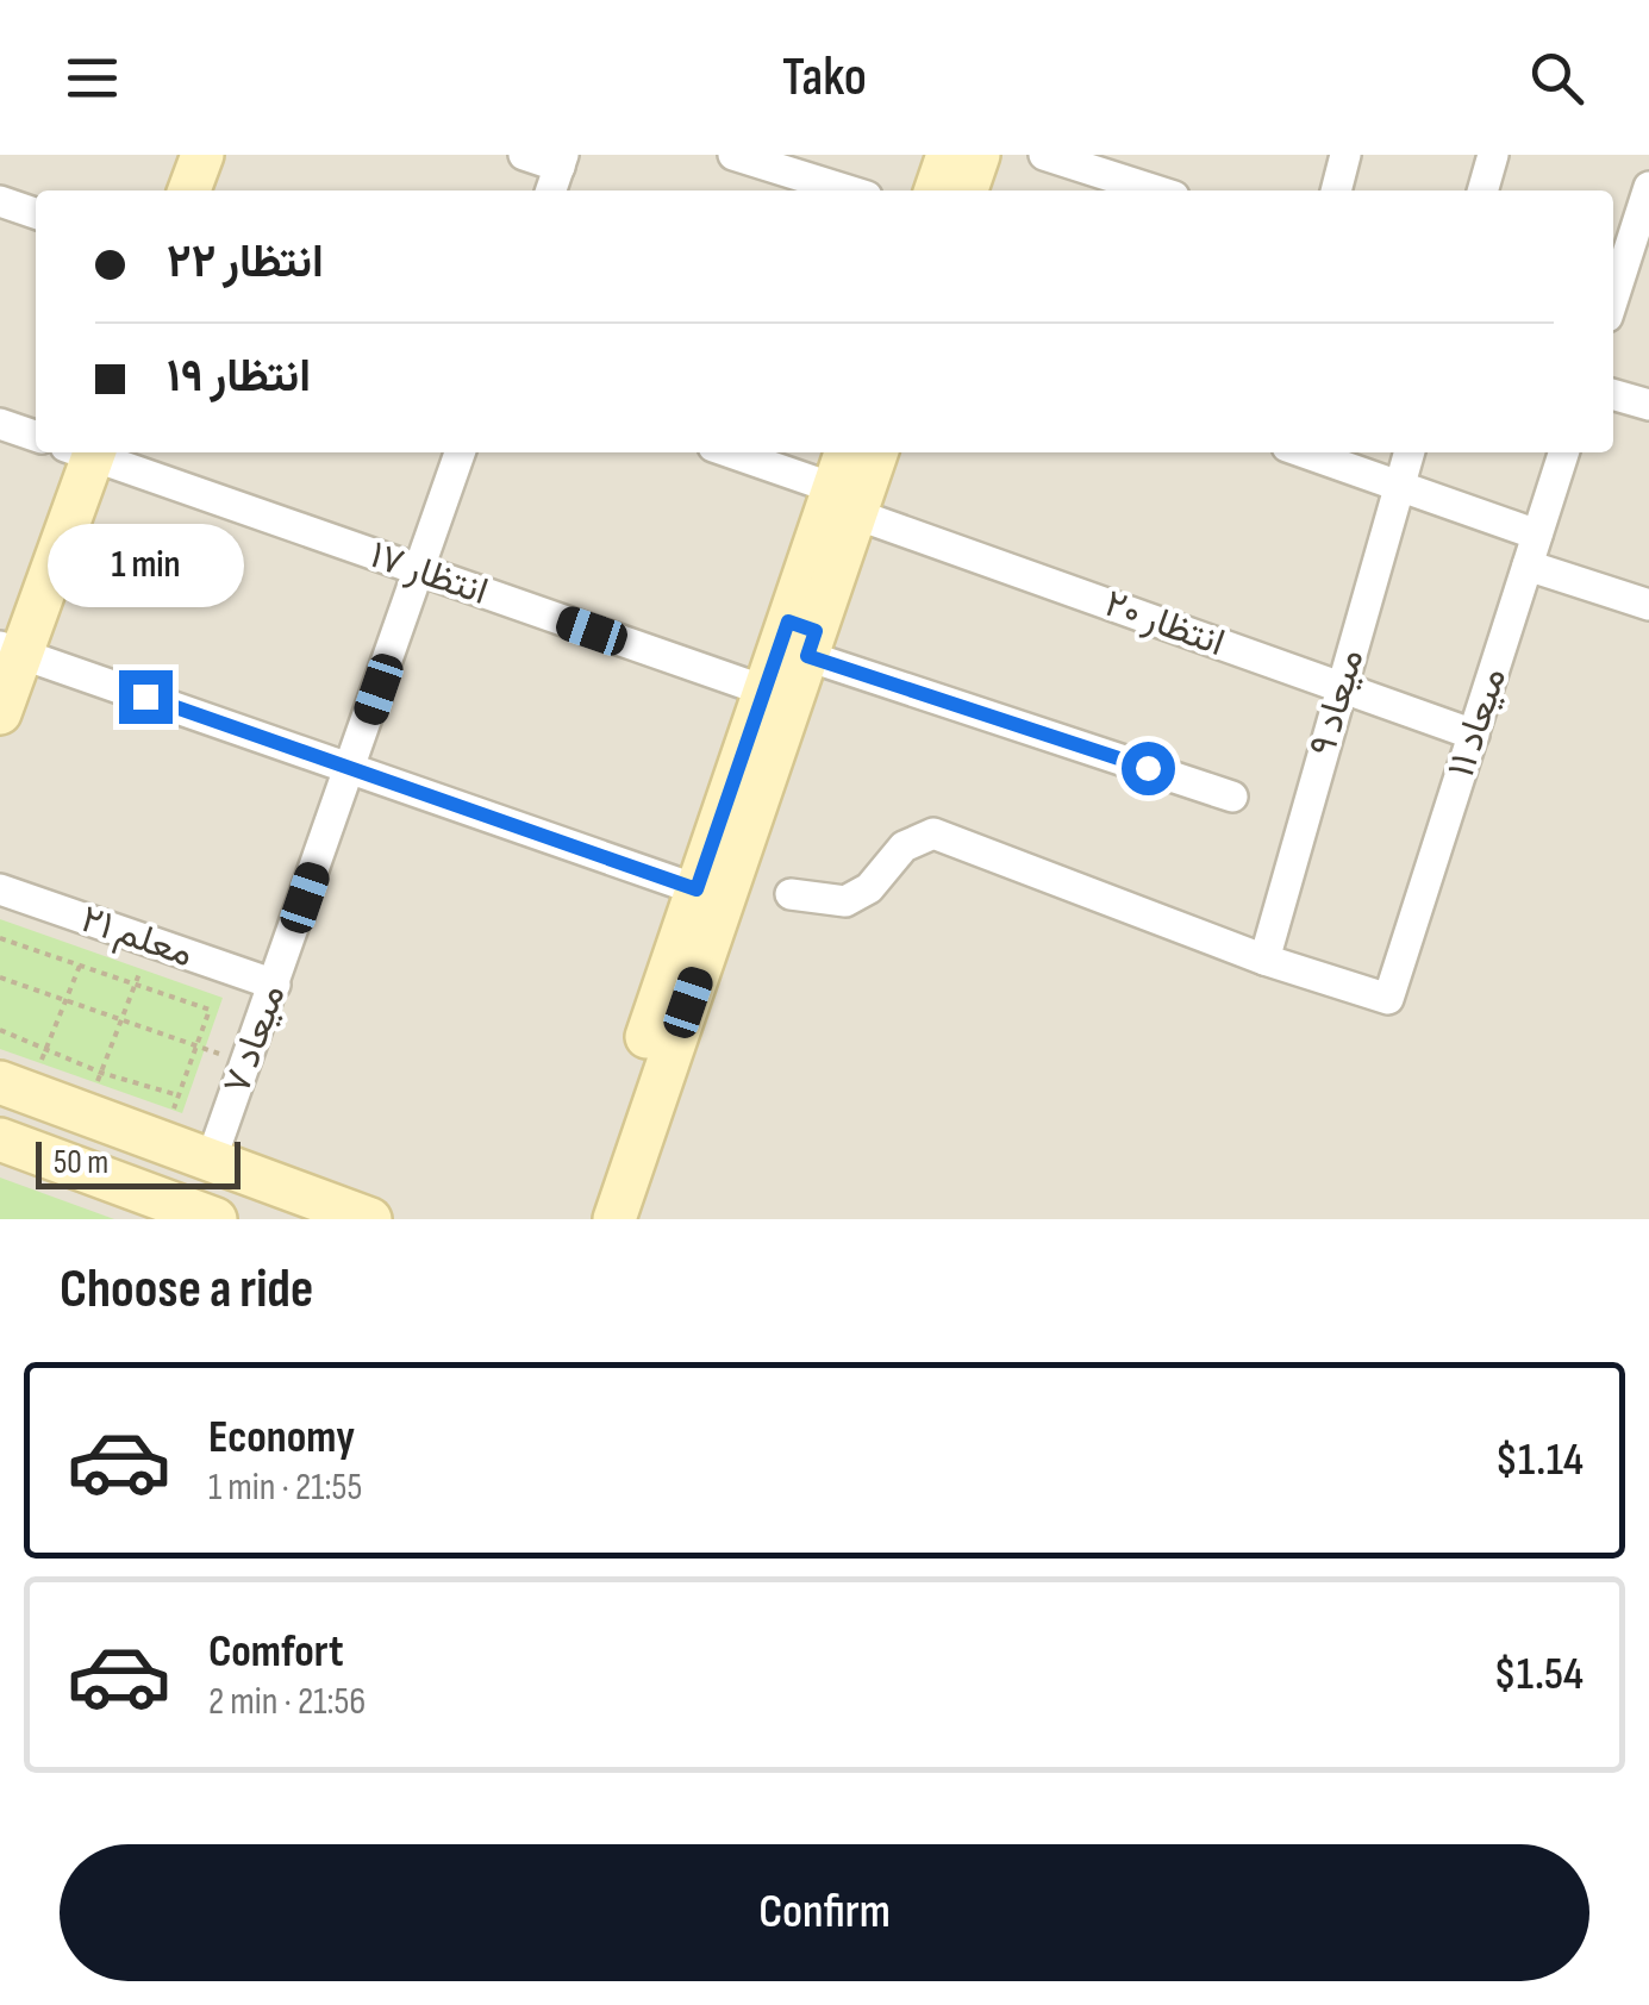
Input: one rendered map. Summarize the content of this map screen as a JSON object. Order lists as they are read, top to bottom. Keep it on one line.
{"streets":{"street":["انتظار ۱۷","انتظار ۲۰","میعاد ۹","میعاد ۱۱","معلم ۲۱","میعاد ۷"]},"crossings":[["انتظار ۱۷","میعاد ۷"],["انتظار ۲۰","میعاد ۹"],["انتظار ۲۰","میعاد ۱۱"],["میعاد ۹","میعاد ۱۱"],["معلم ۲۱","میعاد ۷"]],"scale_bar":"50 m","page":{"header":"Tako","banner":["انتظار ۲۲","انتظار ۱۹"],"bubble":"1 min","scale":"50 m","heading":"Choose a ride","list":[{"name":"Economy","note":"1 min · 21:55","value":"$1.14"},{"name":"Comfort","note":"2 min · 21:56","value":"$1.54"}],"buttons":"Confirm"}}
